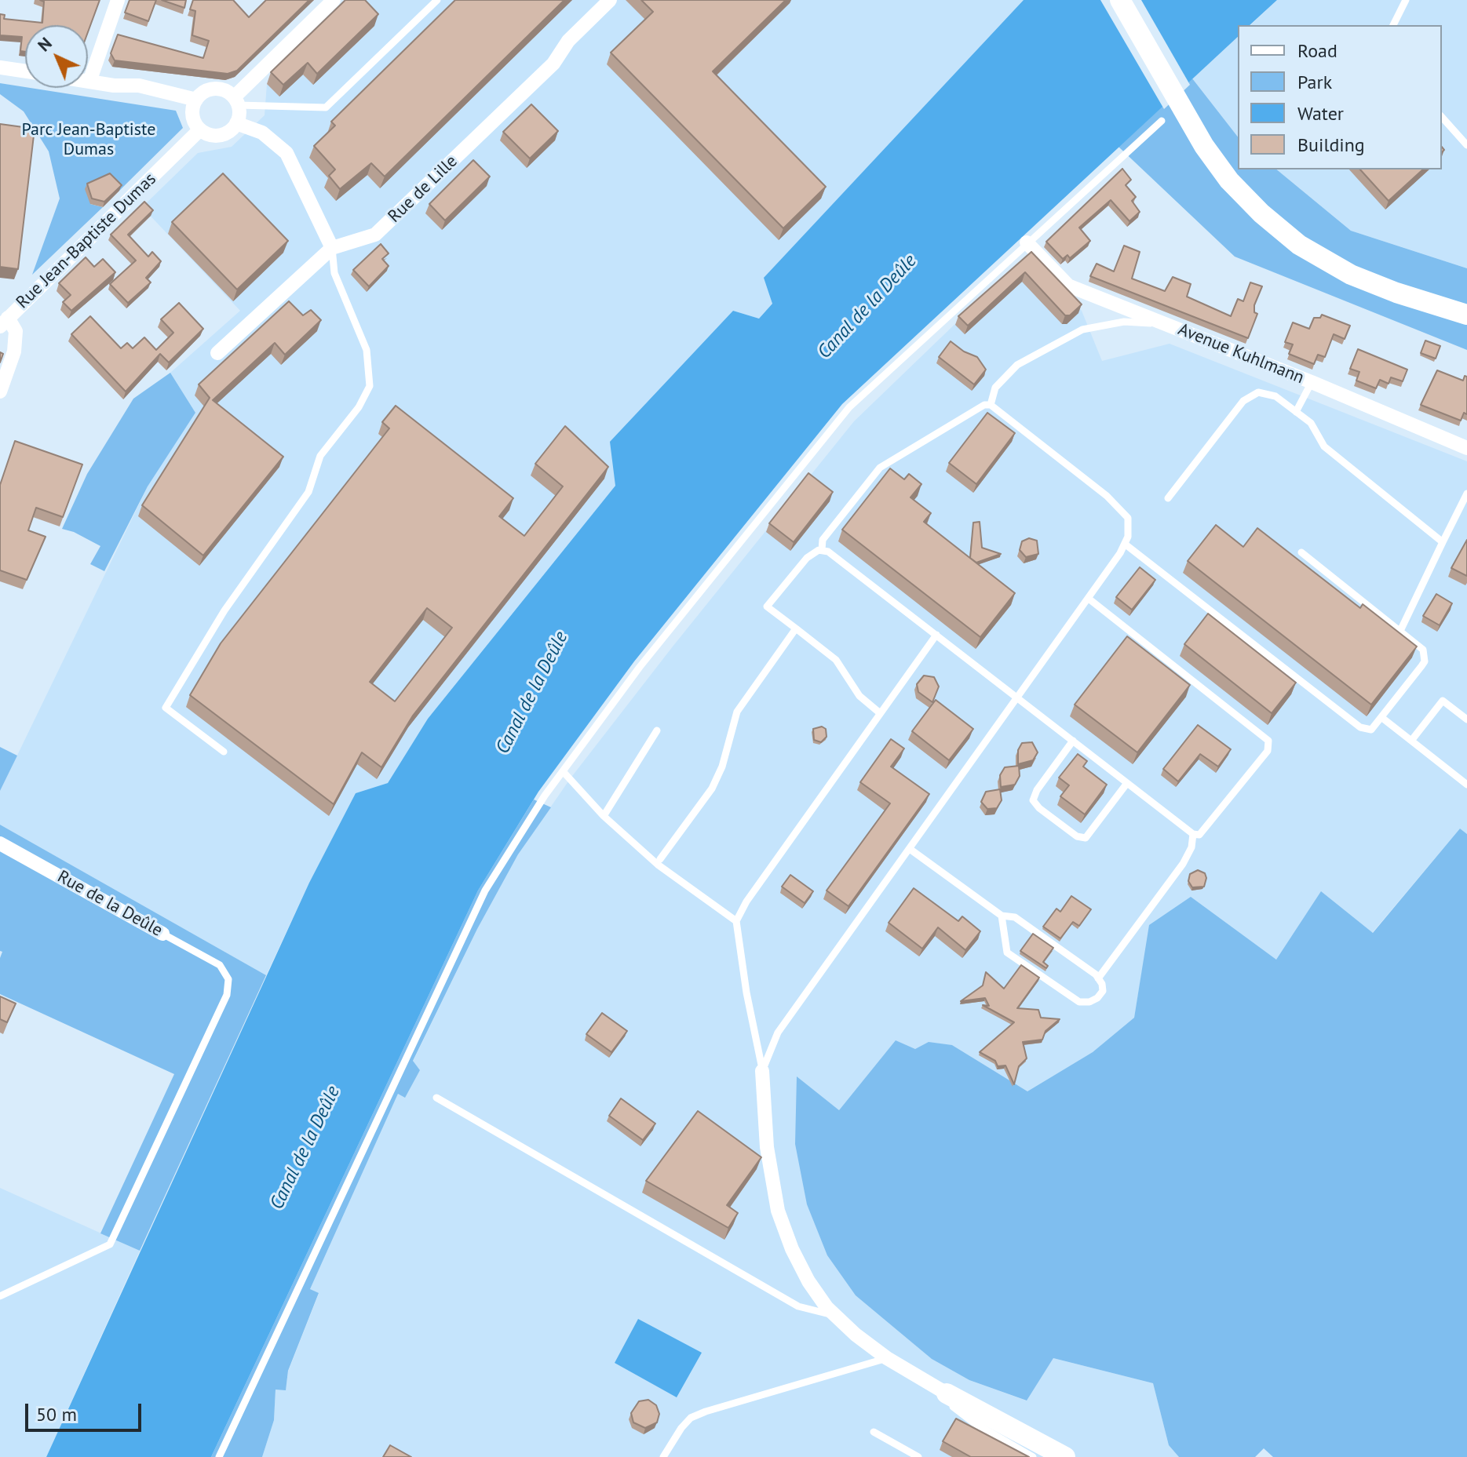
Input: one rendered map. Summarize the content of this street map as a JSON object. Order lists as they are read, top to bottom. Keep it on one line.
{"streets":{"street":["Rue de Lille","Rue Jean-Baptiste Dumas","Avenue Kuhlmann","Rue de la Deûle"]},"water":["Canal de la Deûle"],"parks":["Parc Jean-Baptiste Dumas"],"legend":["Road","Park","Water","Building"],"scale_bar":"50 m","north":"top left"}
